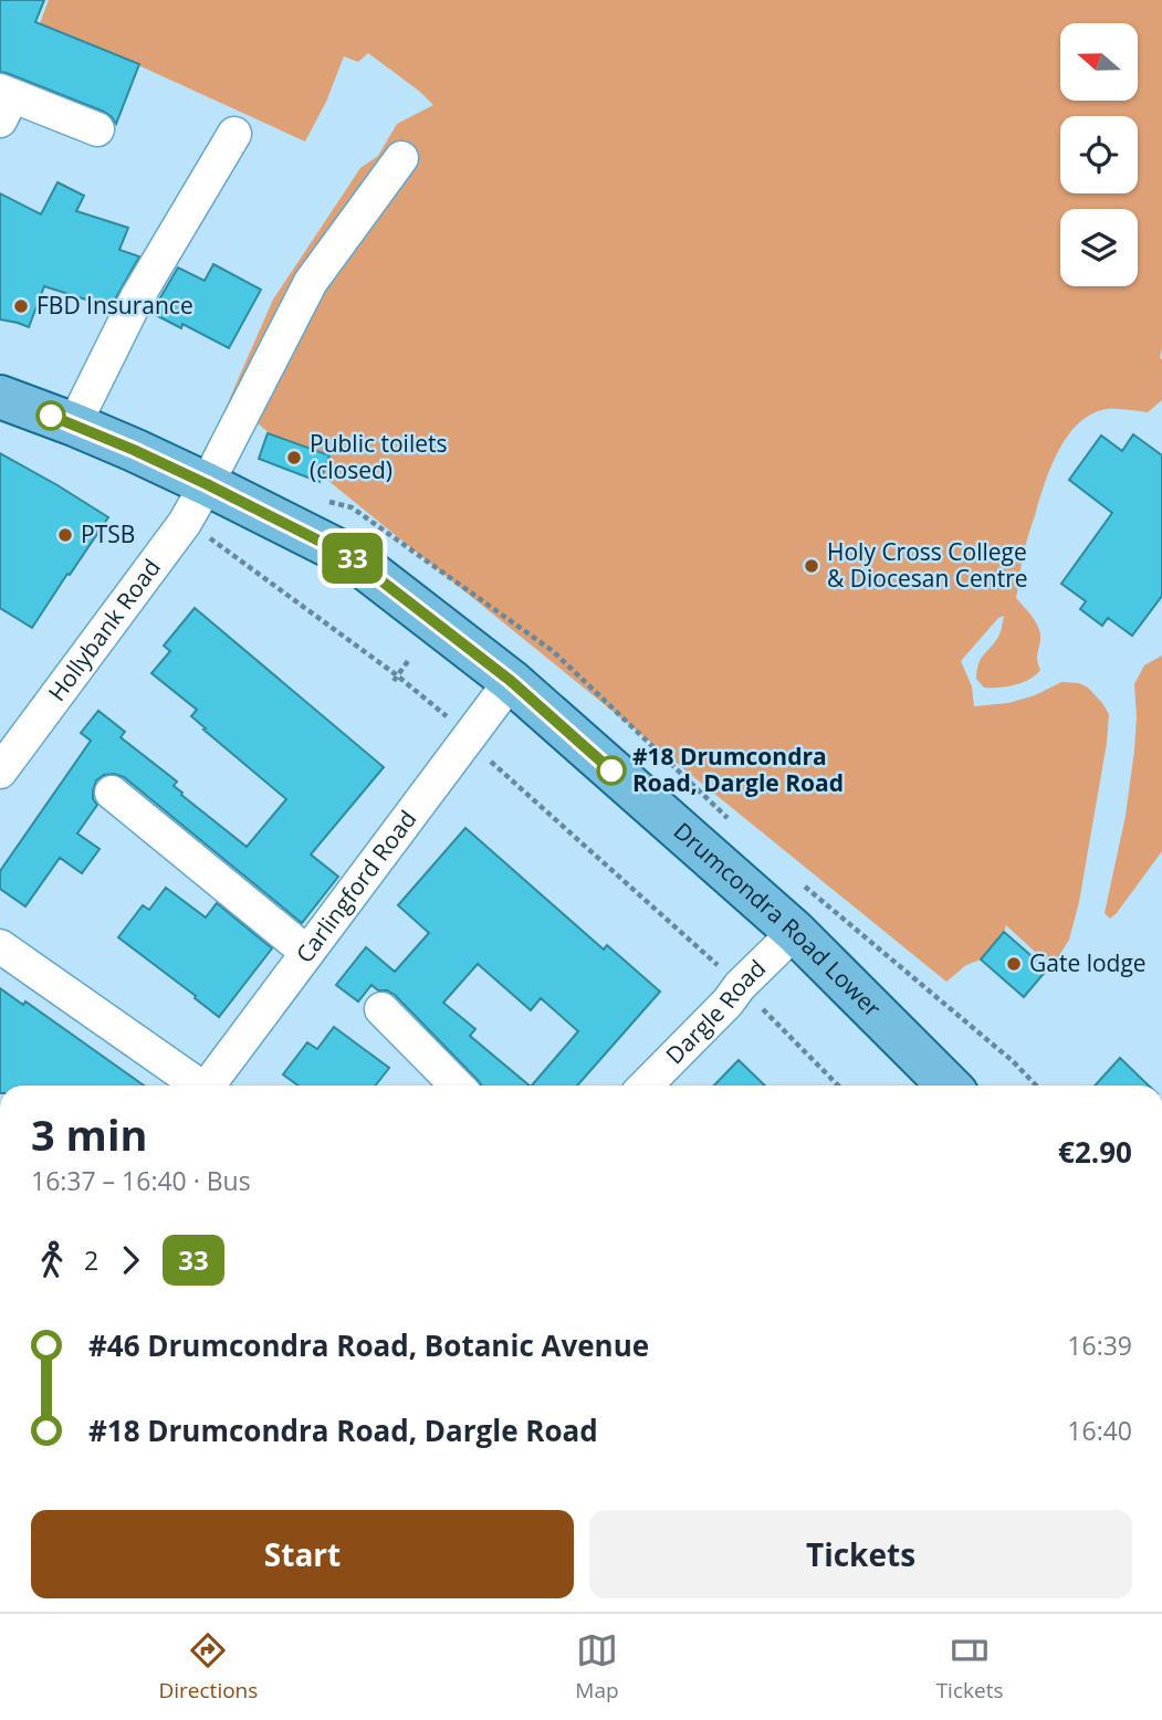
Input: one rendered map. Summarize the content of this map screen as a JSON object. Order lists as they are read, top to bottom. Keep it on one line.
{"streets":{"main road":["Drumcondra Road Lower"],"street":["Hollybank Road","Carlingford Road","Dargle Road"]},"crossings":[["Hollybank Road","Drumcondra Road Lower"],["Carlingford Road","Drumcondra Road Lower"],["Drumcondra Road Lower","Dargle Road"]],"places":["FBD Insurance","Public toilets (closed)","PTSB","Holy Cross College & Diocesan Centre","#18 Drumcondra Road, Dargle Road","Gate lodge"],"lines":["bus line 33"],"north":"left","page":{"on_map":"33","heading":["3 min","16:37 – 16:40 · Bus","€2.90"],"legs":["2","33"],"list":[{"name":"#46 Drumcondra Road, Botanic Avenue","value":"16:39"},{"name":"#18 Drumcondra Road, Dargle Road","value":"16:40"}],"buttons":["Start","Tickets"],"tabs":["Directions","Map","Tickets"]}}
